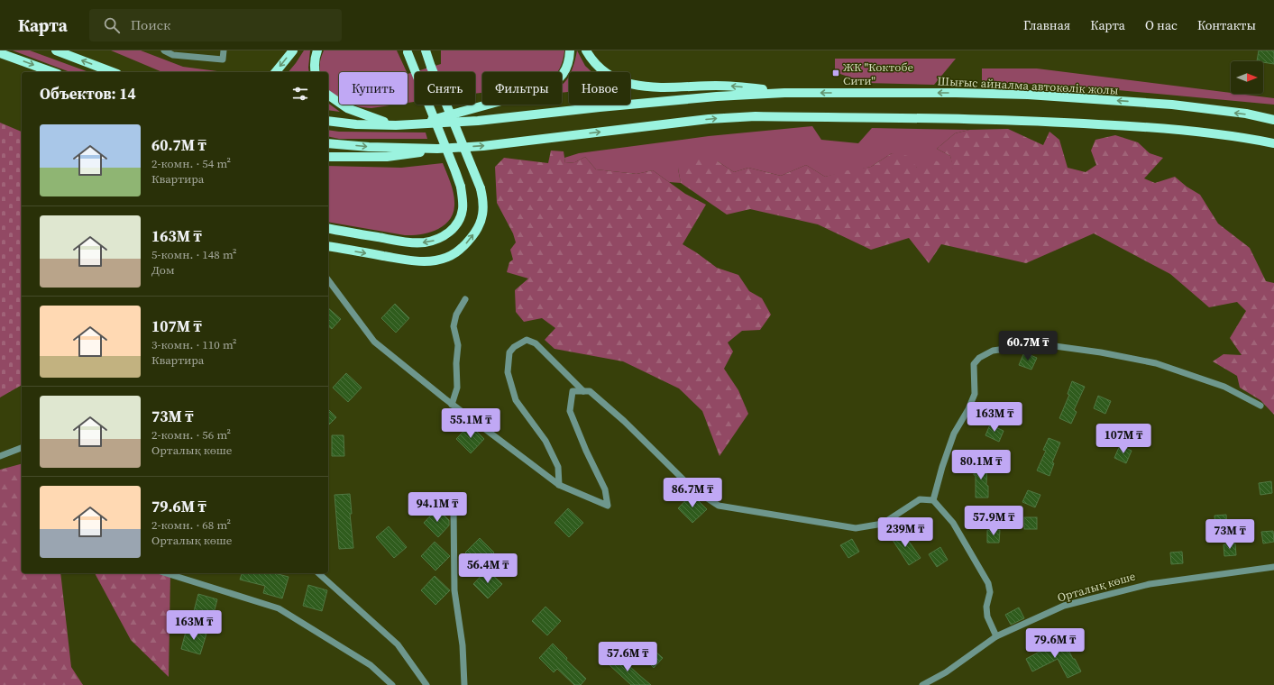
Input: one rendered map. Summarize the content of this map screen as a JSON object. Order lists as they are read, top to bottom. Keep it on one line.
{"streets":{"main road":["Шығыс айналма автокөлік жолы"],"street":["Орталық көше"]},"places":{"transit":["ЖК \"Коктобе Сити\""]},"north":"right","page":{"header":"Карта","search":"Поиск","nav":["Главная","Карта","О нас","Контакты"],"chip":["Купить","Снять","Фильтры","Новое"],"heading":"Объектов: 14","list":[{"name":"60.7M ₸","note":"2-комн. · 54 m² · Квартира"},{"name":"163M ₸","note":"5-комн. · 148 m² · Дом"},{"name":"107M ₸","note":"3-комн. · 110 m² · Квартира"},{"name":"73M ₸","note":"2-комн. · 56 m² · Орталық көше"},{"name":"79.6M ₸","note":"2-комн. · 68 m² · Орталық көше"}],"price":["60.7M ₸","163M ₸","55.1M ₸","107M ₸","80.1M ₸","86.7M ₸","94.1M ₸","57.9M ₸","239M ₸","73M ₸","56.4M ₸","163M ₸","79.6M ₸","57.6M ₸"]}}
